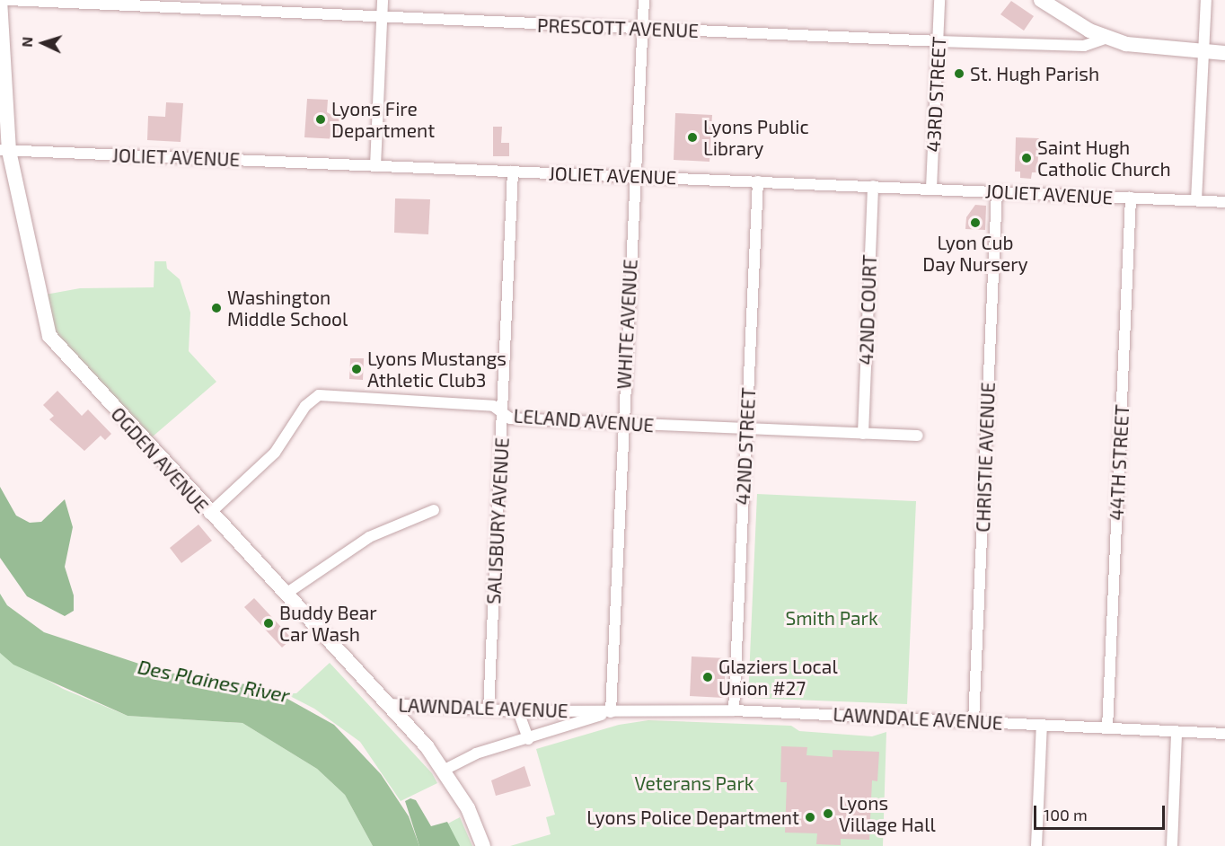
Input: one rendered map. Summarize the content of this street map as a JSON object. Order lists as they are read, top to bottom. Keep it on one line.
{"streets":{"main road":["OGDEN AVENUE"],"street":["PRESCOTT AVENUE","43RD STREET","JOLIET AVENUE","42ND COURT","WHITE AVENUE","LELAND AVENUE","42ND STREET","CHRISTIE AVENUE","44TH STREET","SALISBURY AVENUE","LAWNDALE AVENUE"]},"crossings":[["PRESCOTT AVENUE","43RD STREET"],["PRESCOTT AVENUE","WHITE AVENUE"],["43RD STREET","JOLIET AVENUE"],["JOLIET AVENUE","42ND COURT"],["JOLIET AVENUE","WHITE AVENUE"],["JOLIET AVENUE","42ND STREET"],["JOLIET AVENUE","CHRISTIE AVENUE"],["JOLIET AVENUE","OGDEN AVENUE"],["JOLIET AVENUE","44TH STREET"],["JOLIET AVENUE","SALISBURY AVENUE"],["42ND COURT","LELAND AVENUE"],["WHITE AVENUE","LELAND AVENUE"],["WHITE AVENUE","LAWNDALE AVENUE"],["LELAND AVENUE","42ND STREET"],["LELAND AVENUE","OGDEN AVENUE"],["LELAND AVENUE","SALISBURY AVENUE"],["42ND STREET","LAWNDALE AVENUE"],["CHRISTIE AVENUE","LAWNDALE AVENUE"],["OGDEN AVENUE","LAWNDALE AVENUE"],["44TH STREET","LAWNDALE AVENUE"],["SALISBURY AVENUE","LAWNDALE AVENUE"]],"water":["Des Plaines River"],"parks":["Smith Park","Veterans Park"],"places":["St. Hugh Parish","Lyons Fire Department","Lyons Public Library","Saint Hugh Catholic Church","Lyon Cub Day Nursery","Washington Middle School","Lyons Mustangs Athletic Club3","Buddy Bear Car Wash","Glaziers Local Union #27","Lyons Village Hall","Lyons Police Department"],"scale_bar":"100 m","north":"left"}
